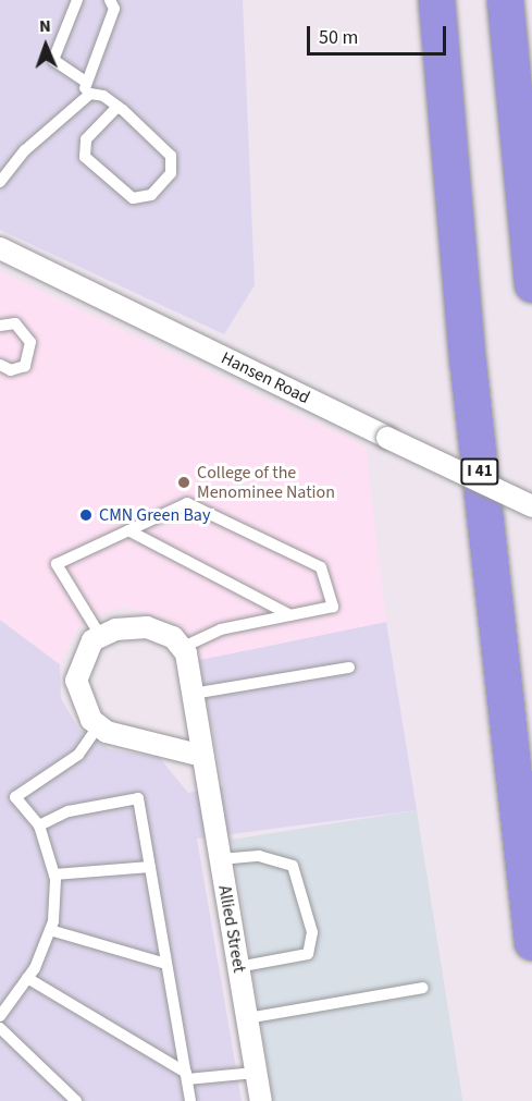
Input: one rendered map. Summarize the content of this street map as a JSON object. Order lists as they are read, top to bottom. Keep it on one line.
{"streets":{"highway":["I 41"],"street":["Hansen Road","Allied Street"]},"places":["College of the Menominee Nation","CMN Green Bay"],"scale_bar":"50 m","north":"top"}
